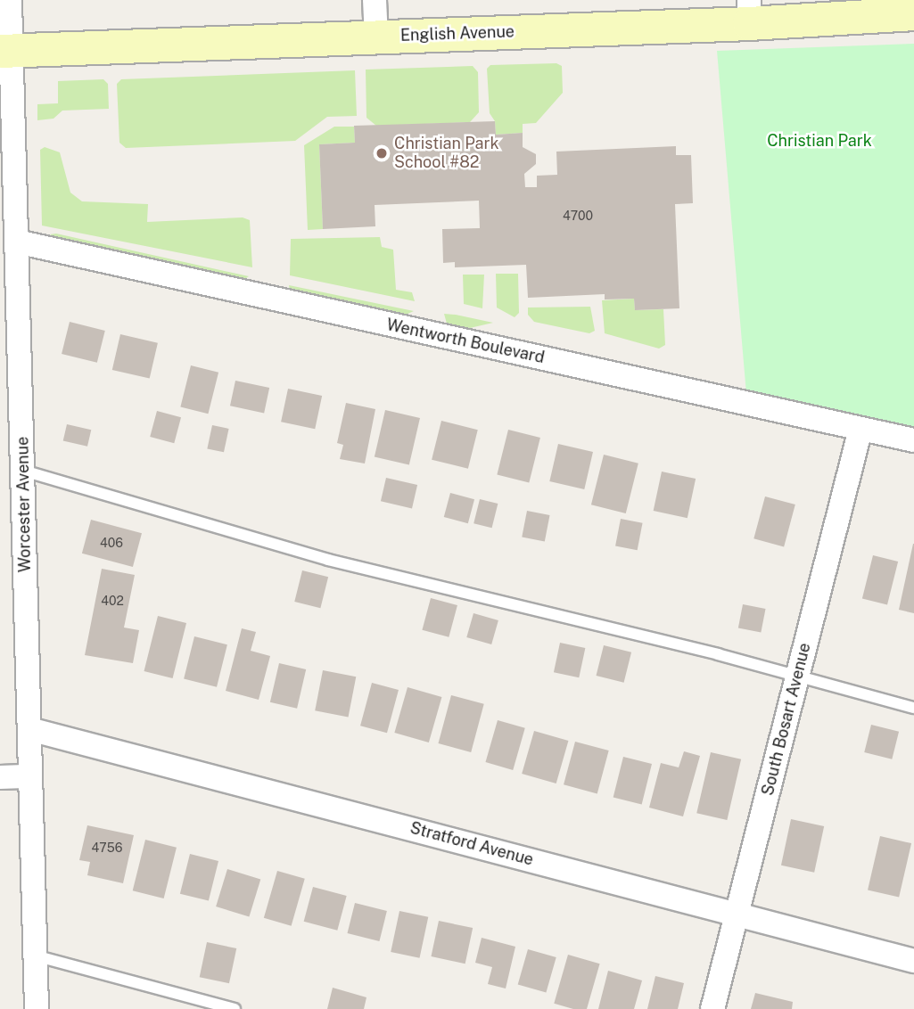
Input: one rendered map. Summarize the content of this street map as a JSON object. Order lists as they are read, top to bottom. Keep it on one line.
{"streets":{"main road":["English Avenue"],"street":["Wentworth Boulevard","Worcester Avenue","South Bosart Avenue","Stratford Avenue"]},"crossings":[["English Avenue","Worcester Avenue"],["Wentworth Boulevard","Worcester Avenue"],["Wentworth Boulevard","South Bosart Avenue"],["Worcester Avenue","Stratford Avenue"],["South Bosart Avenue","Stratford Avenue"]],"parks":["Christian Park"],"places":["Christian Park School #82"],"house_numbers":["4700","406","402","4756"]}
